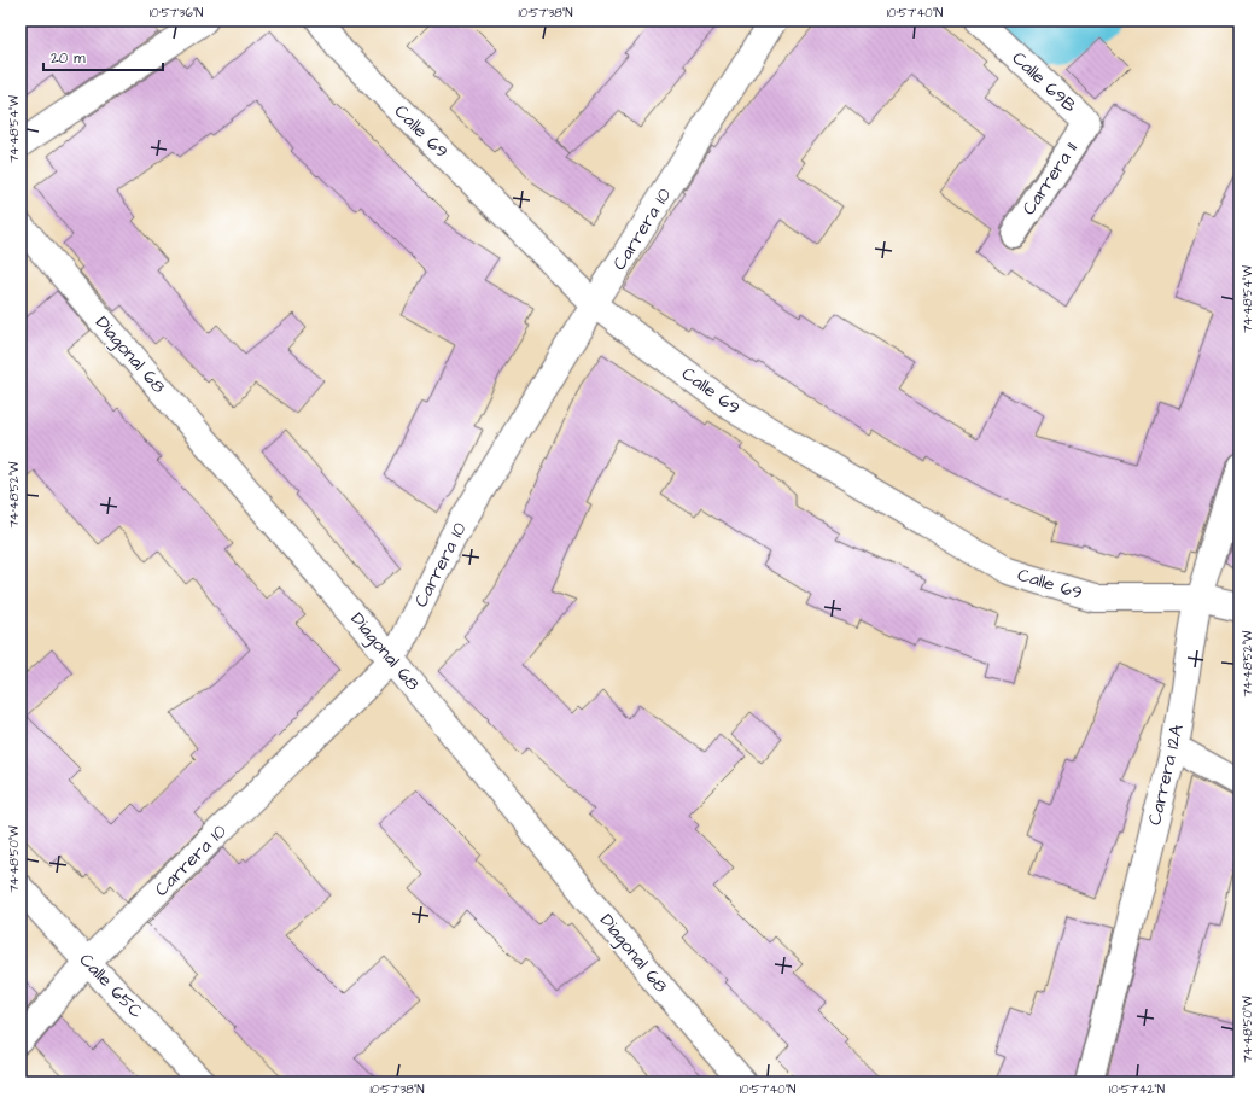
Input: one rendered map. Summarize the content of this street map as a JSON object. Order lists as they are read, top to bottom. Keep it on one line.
{"streets":{"street":["Calle 69B","Calle 69","Carrera 11","Carrera 10","Diagonal 68","Carrera 12A","Calle 65C"]},"crossings":[["Calle 69B","Carrera 11"],["Calle 69","Carrera 10"],["Calle 69","Carrera 12A"],["Carrera 10","Diagonal 68"],["Carrera 10","Calle 65C"]],"scale_bar":"20 m","coordinates":["10°57'36\"N","10°57'38\"N","10°57'40\"N","74°48'54\"W","74°48'52\"W","74°48'50\"W","10°57'42\"N"]}
